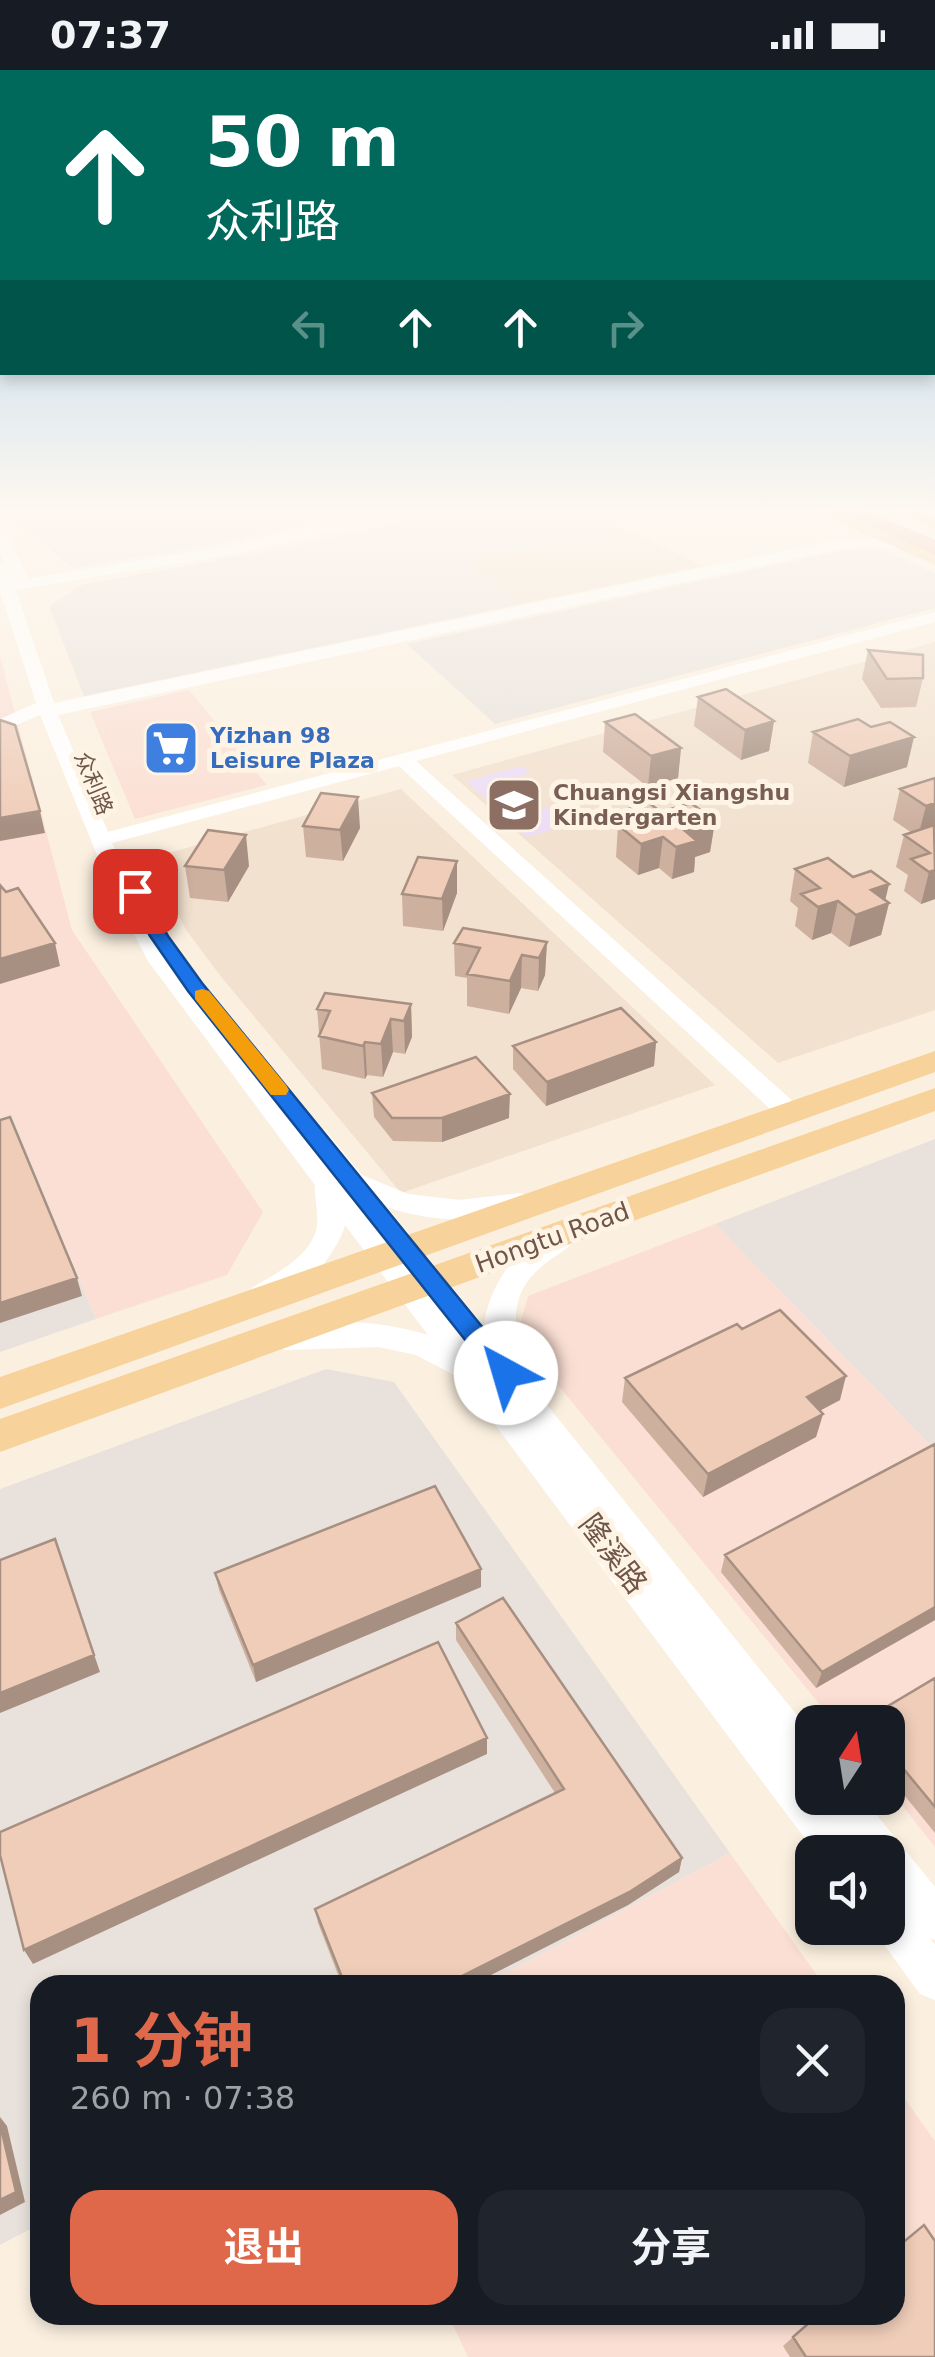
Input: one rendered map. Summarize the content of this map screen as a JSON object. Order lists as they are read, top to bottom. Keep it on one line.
{"streets":{"main road":["Hongtu Road"],"street":["众利路","隆溪路"]},"crossings":[["众利路","Hongtu Road"],["众利路","隆溪路"],["Hongtu Road","隆溪路"]],"places":{"supermarket":["Yizhan 98 Leisure Plaza"],"school or university":["Chuangsi Xiangshu Kindergarten"]},"north":"top","page":{"status":"07:37","turn":["50 m","众利路"],"heading":["1 分钟","260 m · 07:38"],"buttons":["退出","分享"]}}
